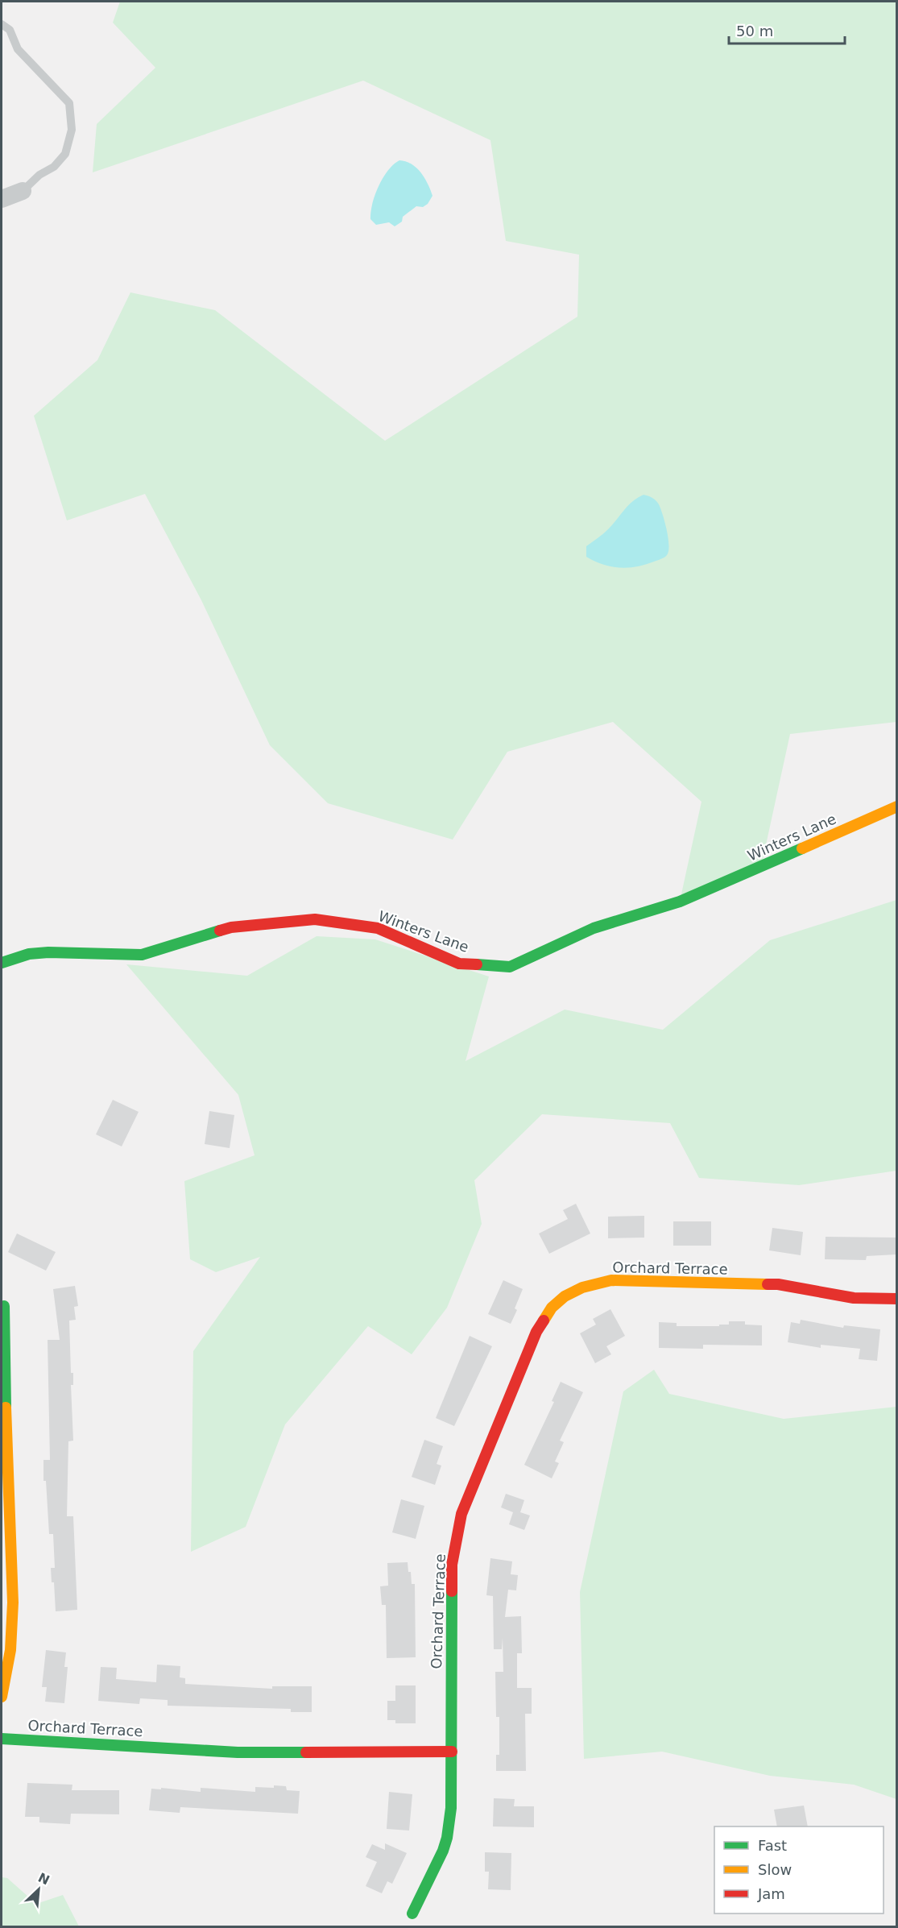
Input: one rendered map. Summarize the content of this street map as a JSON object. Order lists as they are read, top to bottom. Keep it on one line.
{"streets":{"street":["Winters Lane","Orchard Terrace"]},"legend":["Fast","Slow","Jam"],"scale_bar":"50 m","north":"top right"}
